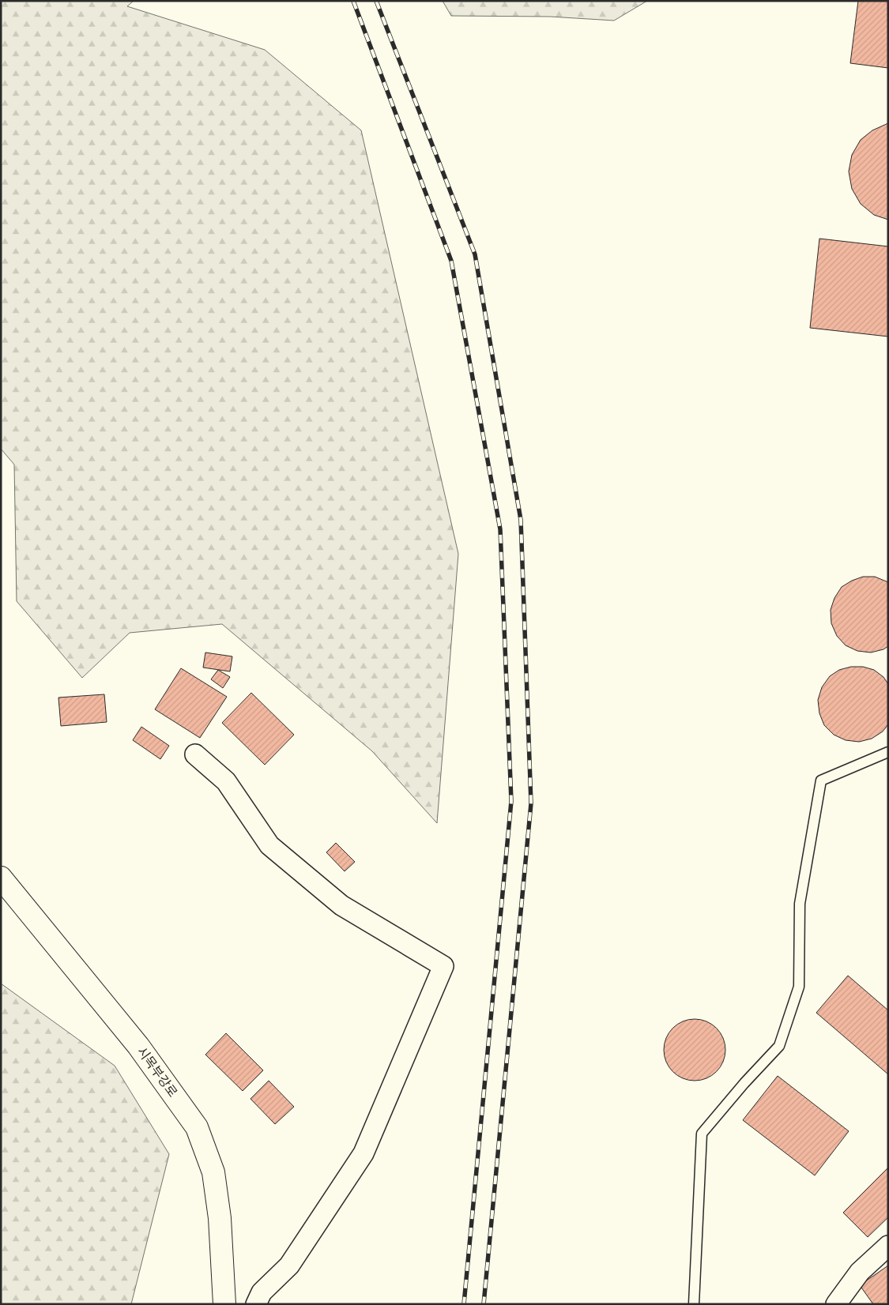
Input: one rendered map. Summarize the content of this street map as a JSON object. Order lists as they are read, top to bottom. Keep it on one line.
{"streets":{"main road":["시목부강로"]}}
